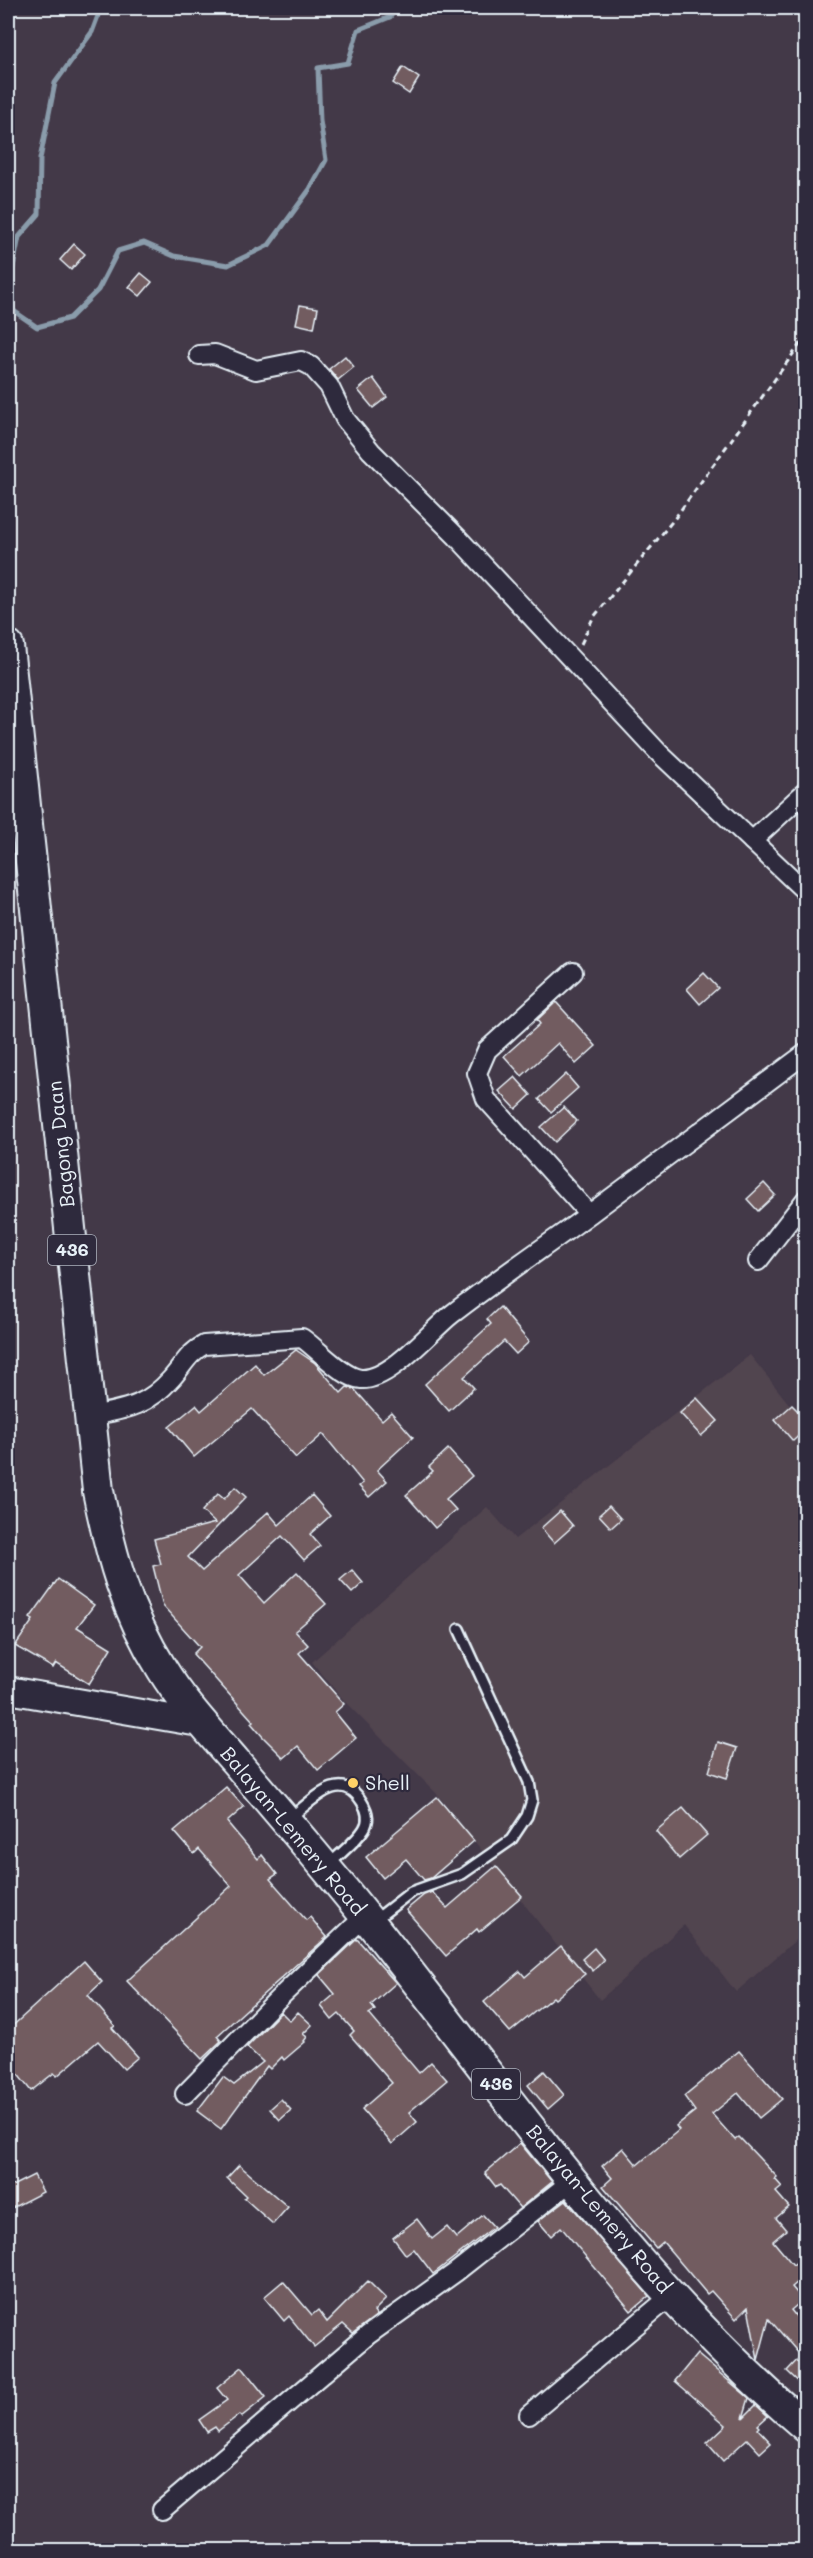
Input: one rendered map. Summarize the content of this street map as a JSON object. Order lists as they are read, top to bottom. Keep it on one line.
{"streets":{"main road":["Bagong Daan","436","Balayan-Lemery Road"]},"crossings":[["Bagong Daan","Balayan-Lemery Road"]],"places":["Shell"]}
